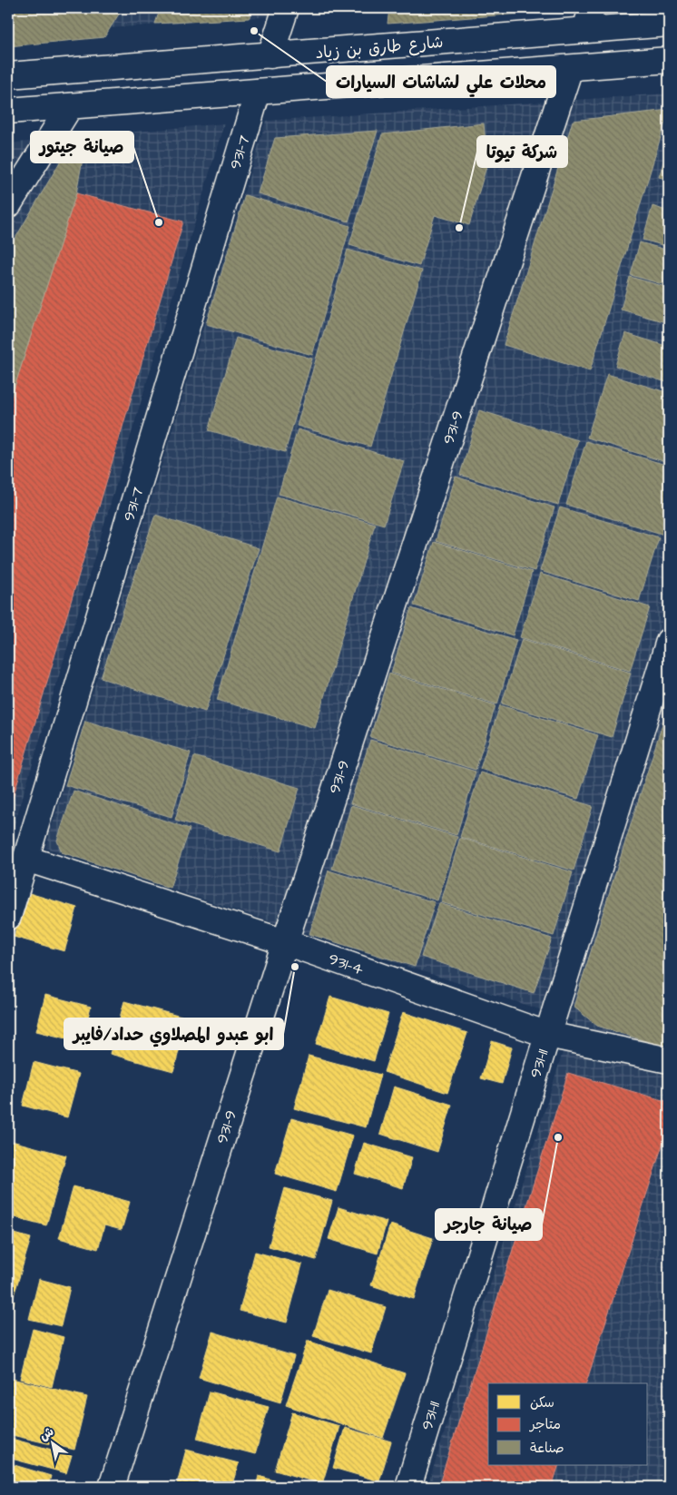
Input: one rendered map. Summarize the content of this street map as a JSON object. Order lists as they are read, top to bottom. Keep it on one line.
{"streets":{"street":["شارع طارق بن زياد","931-7","931-9","931-4","931-11"]},"crossings":[["931-7","931-4"],["931-9","931-4"],["931-4","931-11"]],"places":["محلات علي لشاشات السيارات","صيانة جيتور","شركة تيوتا","ابو عبدو المصلاوي حداد/فايبر","صيانة جارجر"],"legend":["سكن","متاجر","صناعة"],"north":"top left"}
